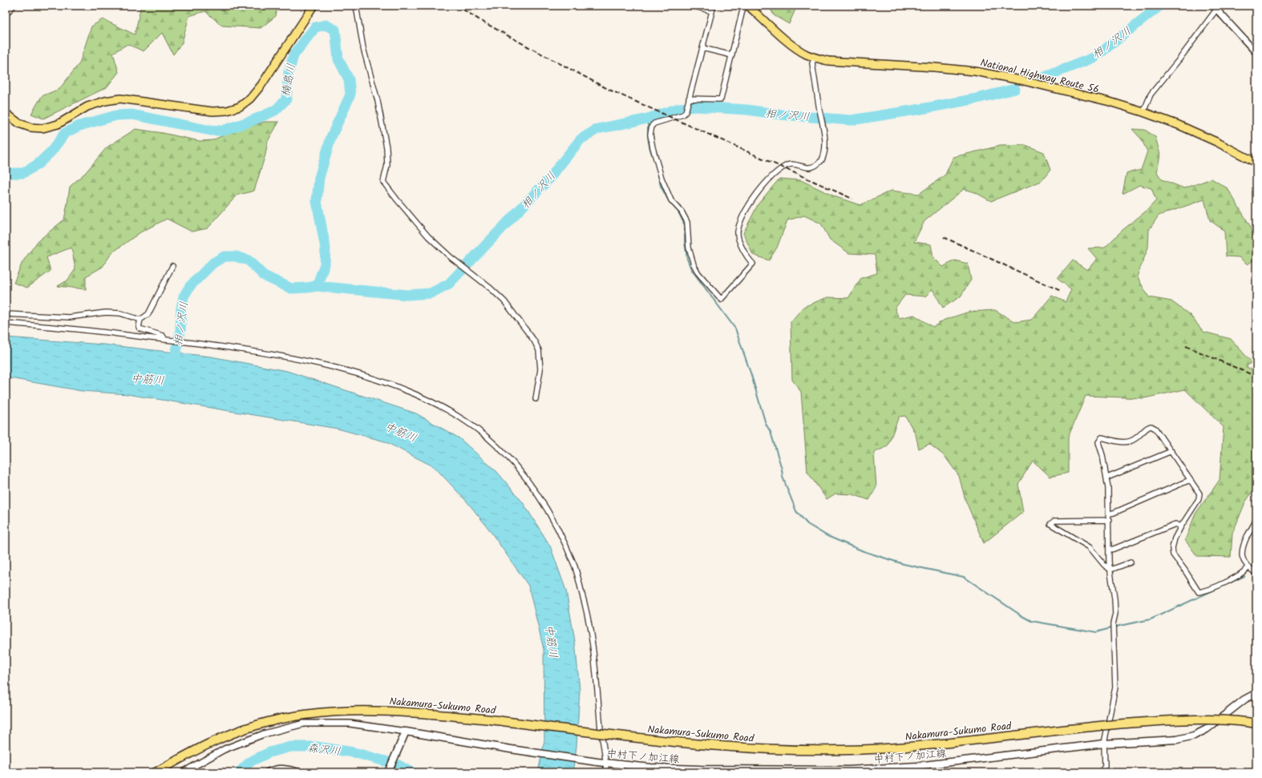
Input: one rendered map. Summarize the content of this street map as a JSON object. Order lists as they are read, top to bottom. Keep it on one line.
{"streets":{"highway":["National Highway Route 56","Nakamura-Sukumo Road"],"main road":["中村下ノ加江線"]},"water":["相ノ沢川","楠島川","中筋川","森沢川"]}
